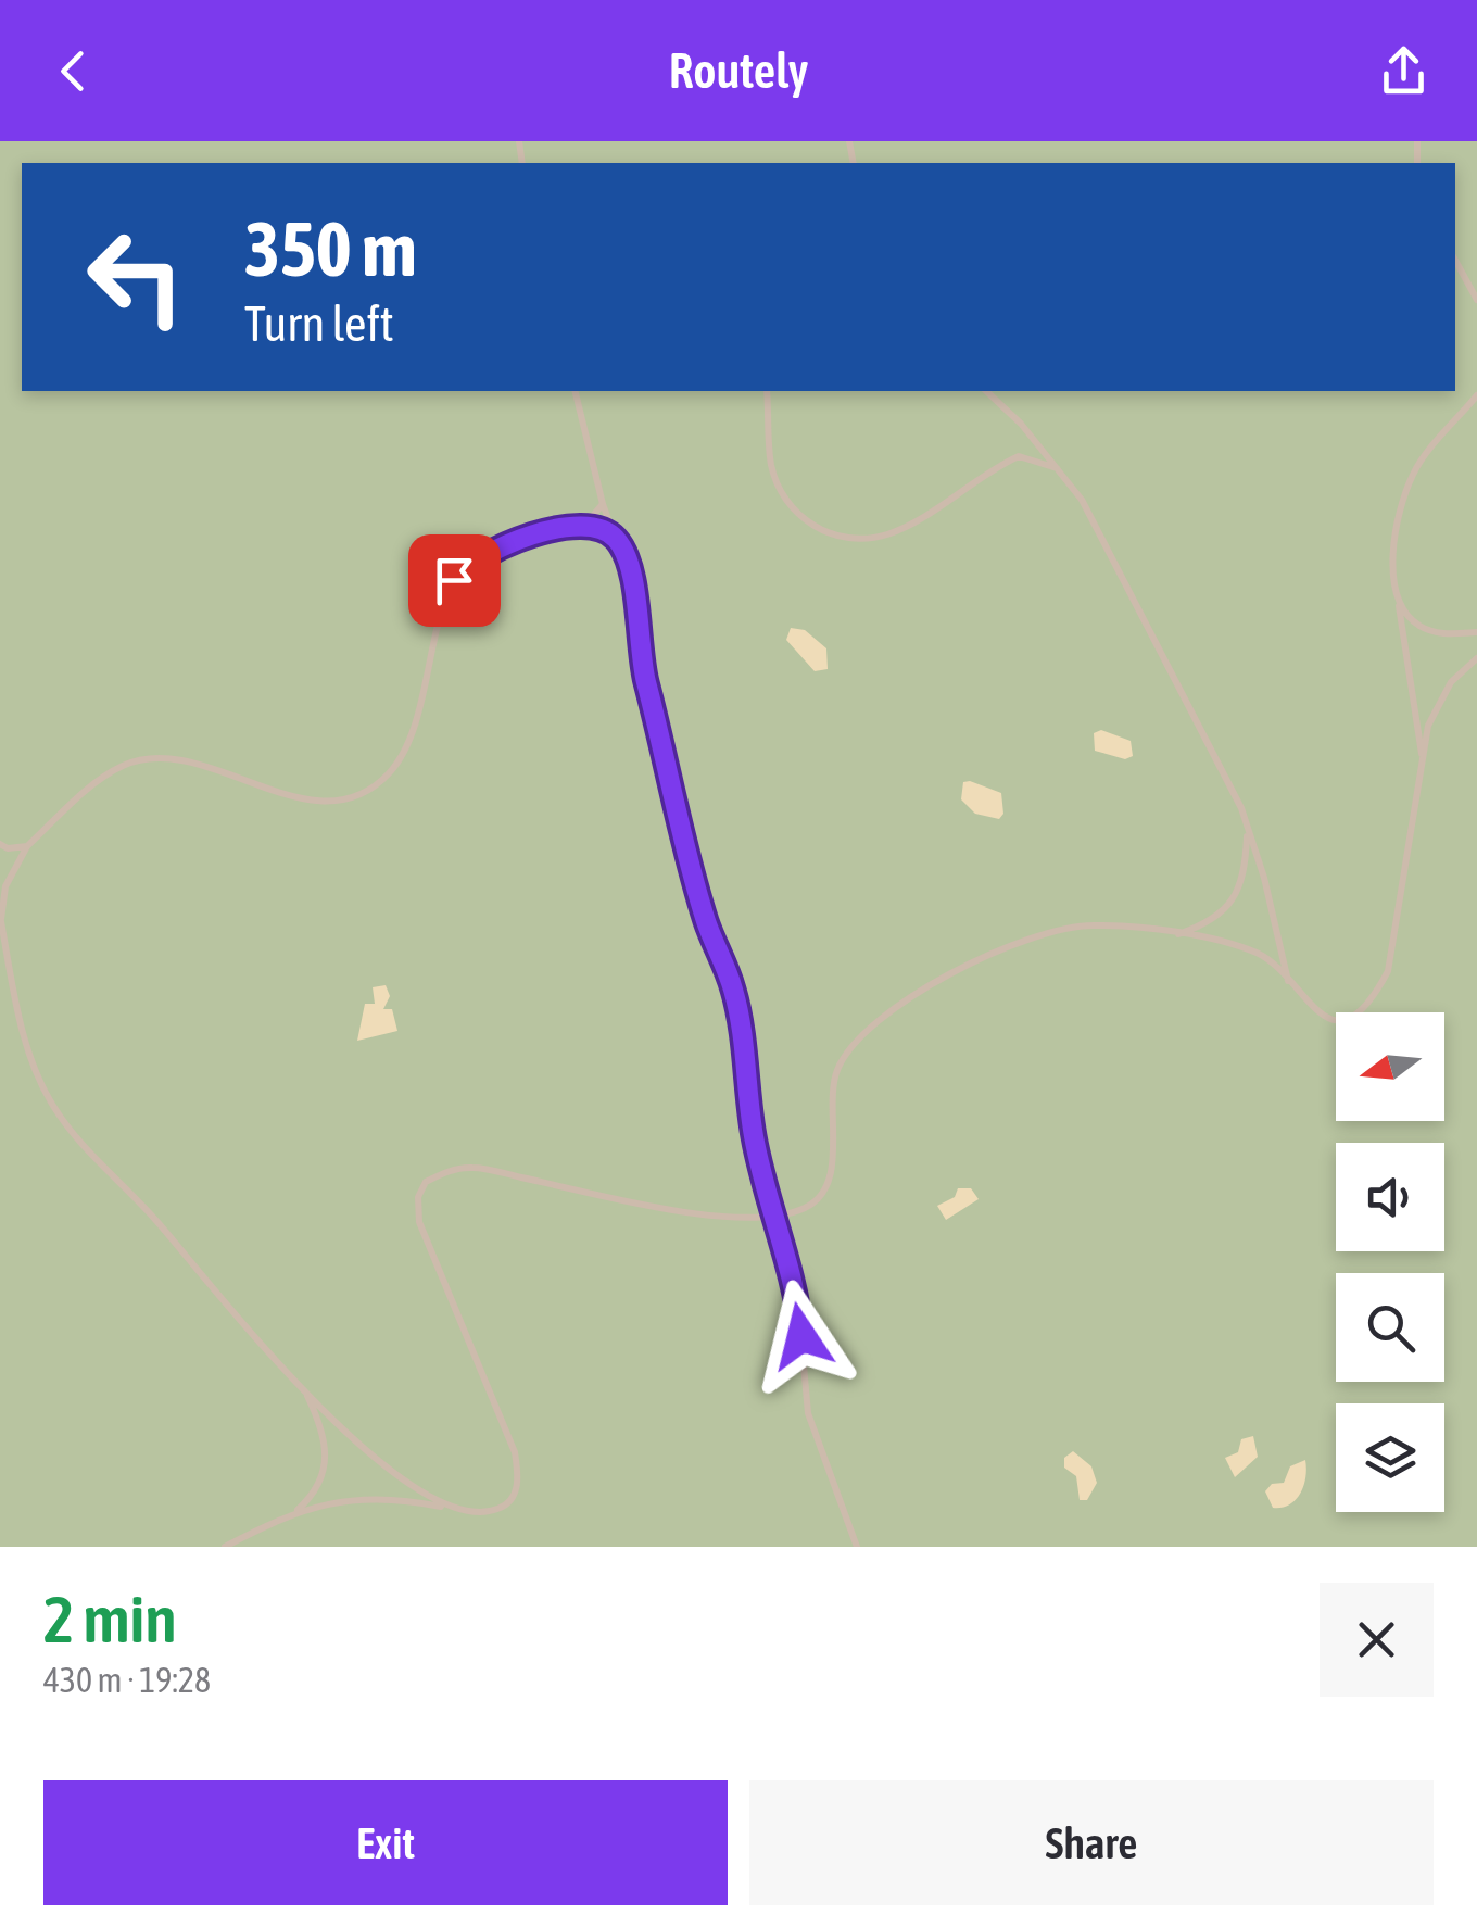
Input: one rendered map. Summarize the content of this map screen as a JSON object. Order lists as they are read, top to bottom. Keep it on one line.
{"north":"left","page":{"header":"Routely","turn":["350 m","Turn left"],"heading":["2 min","430 m · 19:28"],"buttons":["Exit","Share"]}}
